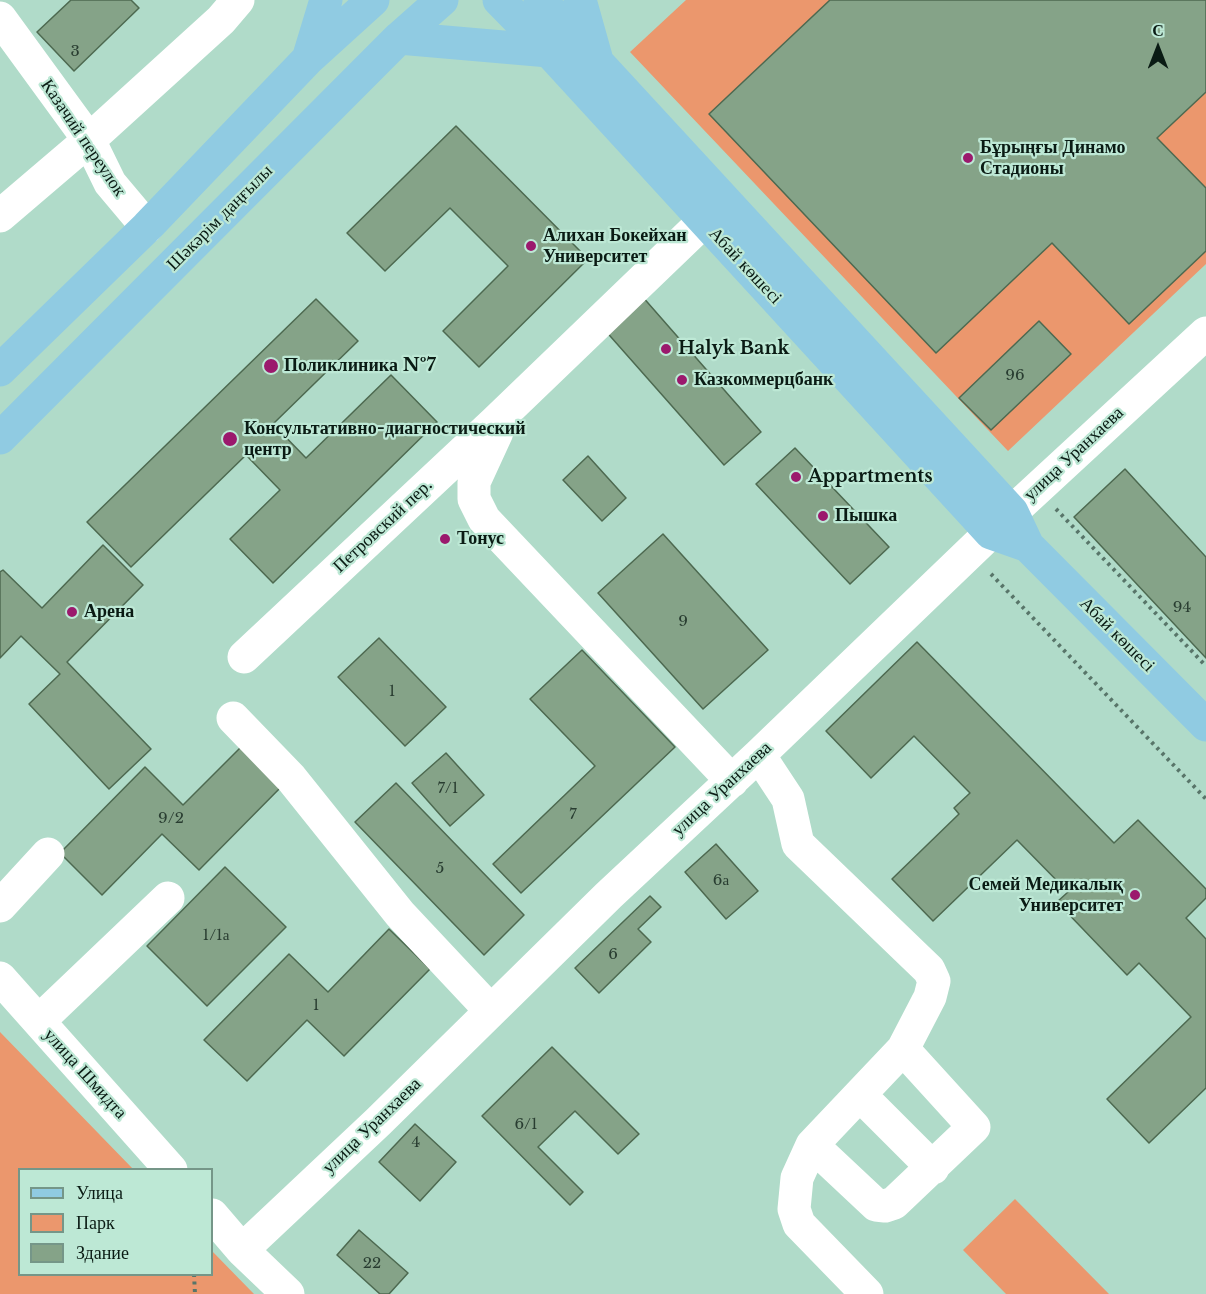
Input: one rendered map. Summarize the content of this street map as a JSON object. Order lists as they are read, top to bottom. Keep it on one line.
{"streets":{"main road":["Шәкәрім даңғылы","Абай көшесі"],"street":["Казачий переулок","улица Уранхаева","Петровский пер.","улица Шмидта"]},"crossings":[["Абай көшесі","улица Уранхаева"],["Абай көшесі","Петровский пер."]],"places":["Бұрыңғы Динамо Стадионы","Алихан Бокейхан Университет","Halyk Bank","Поликлиника №7","Казкоммерцбанк","Консультативно-диагностический центр","Appartments","Пышка","Тонус","Арена","Семей Медикалық Университет"],"house_numbers":["3","96","94","9","1","7/1","7","9/2","5","6а","1/1а","6","1","6/1","4","22"],"legend":["Улица","Парк","Здание"],"north":"top"}
